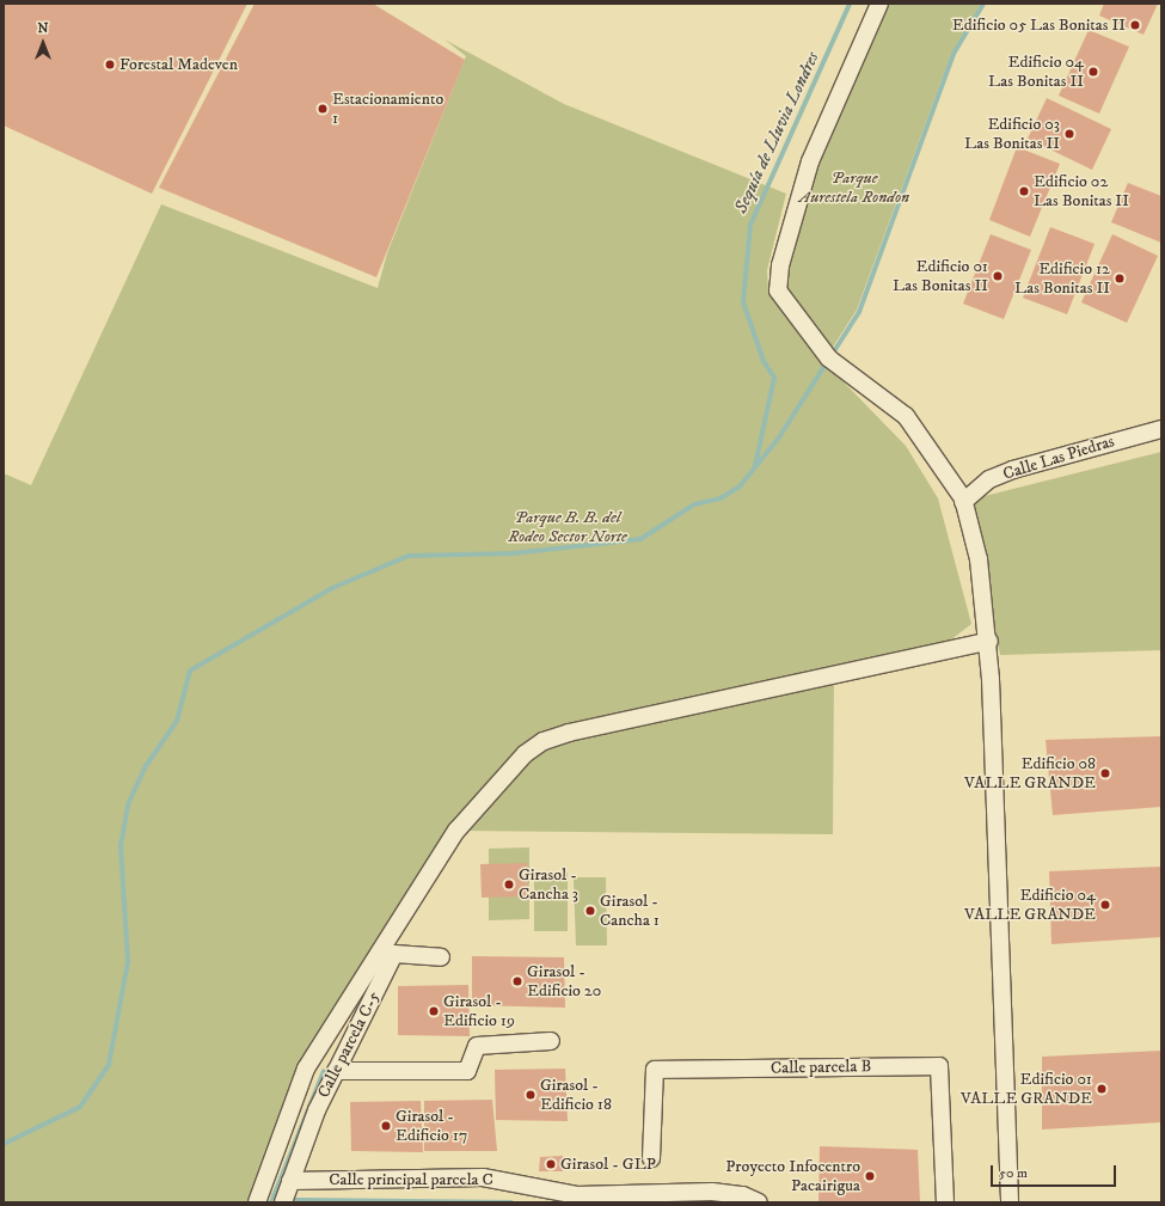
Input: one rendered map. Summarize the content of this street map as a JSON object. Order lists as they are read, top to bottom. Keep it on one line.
{"streets":{"street":["Calle Las Piedras","Calle parcela C-5","Calle parcela B","Calle principal parcela C"]},"crossings":[["Calle parcela C-5","Calle principal parcela C"]],"water":["Sequía de Lluvia Londres"],"parks":["Parque Aurestela Rondon","Parque B. B. del Rodeo Sector Norte"],"places":["Edificio 05 Las Bonitas II","Forestal Madeven","Edificio 04 Las Bonitas II","Estacionamiento 1","Edificio 03 Las Bonitas II","Edificio 02 Las Bonitas II","Edificio 01 Las Bonitas II","Edificio 12 Las Bonitas II","Edificio 08 VALLE GRANDE","Girasol - Cancha 3","Edificio 04 VALLE GRANDE","Girasol - Cancha 1","Girasol - Edificio 20","Girasol - Edificio 19","Edificio 01 VALLE GRANDE","Girasol - Edificio 18","Girasol - Edificio 17","Girasol - GLP","Proyecto Infocentro Pacairigua"],"scale_bar":"50 m","north":"top"}
